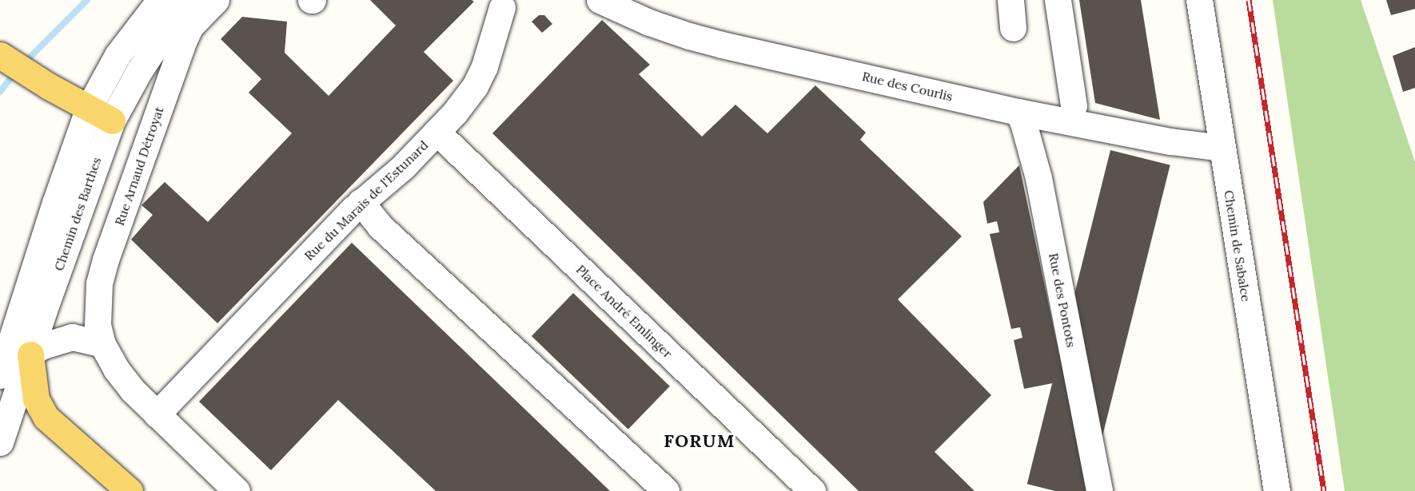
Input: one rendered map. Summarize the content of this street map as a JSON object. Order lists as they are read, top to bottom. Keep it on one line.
{"streets":{"street":["Rue des Courlis","Rue Arnaud Détroyat","Rue du Marais de l'Estunard","Chemin des Barthes","Chemin de Sabalce","Rue des Pontots","Place André Emlinger"]},"crossings":[["Rue des Courlis","Chemin de Sabalce"],["Rue des Courlis","Rue des Pontots"],["Rue Arnaud Détroyat","Rue du Marais de l'Estunard"],["Rue du Marais de l'Estunard","Place André Emlinger"]],"districts":["FORUM"]}
